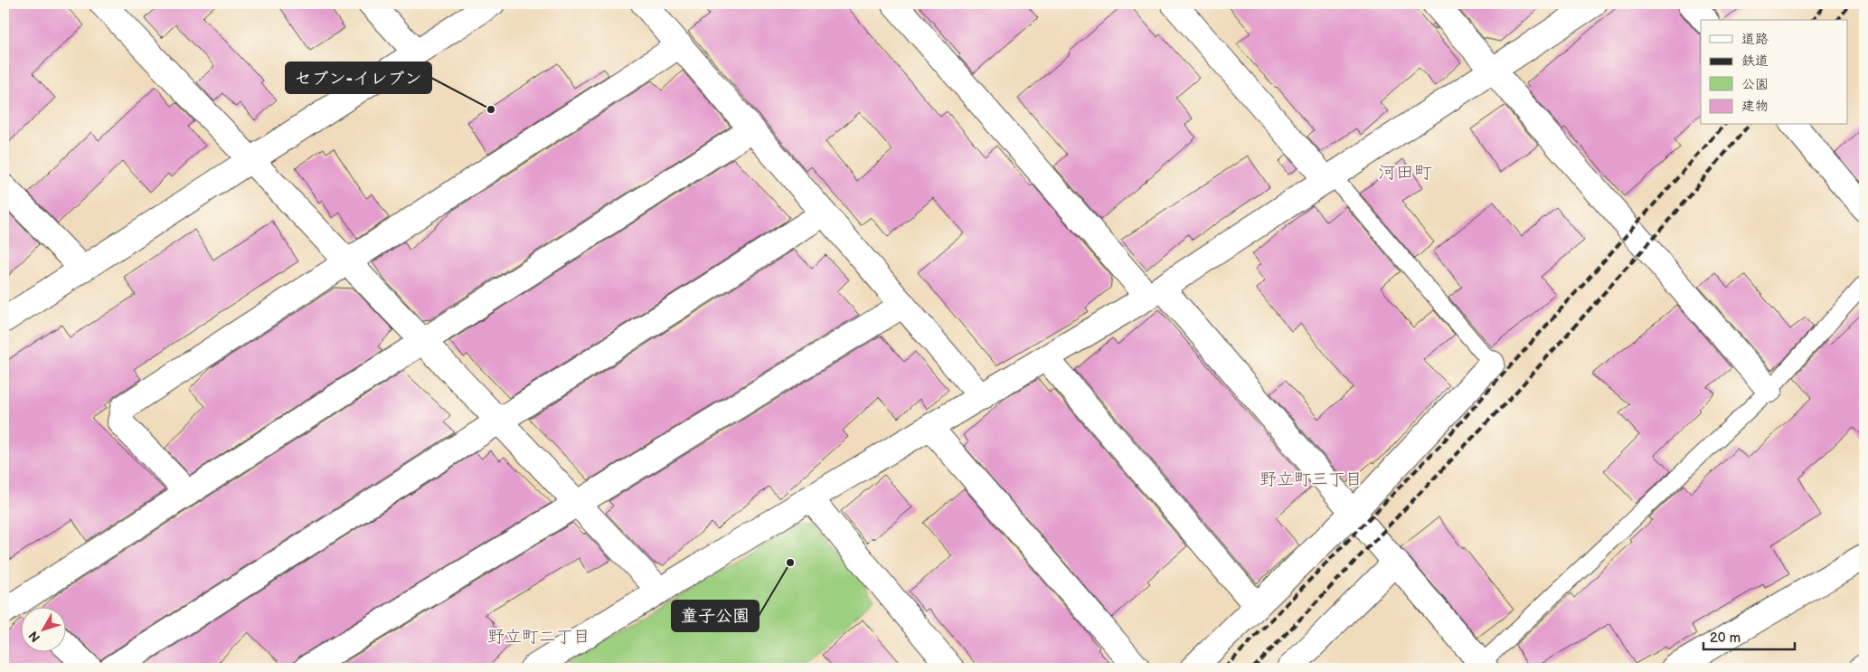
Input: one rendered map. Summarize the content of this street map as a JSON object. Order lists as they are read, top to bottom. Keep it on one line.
{"districts":["河田町","野立町三丁目","野立町二丁目"],"places":["セブン-イレブン","童子公園"],"legend":["道路","鉄道","公園","建物"],"scale_bar":"20 m","north":"bottom left"}
